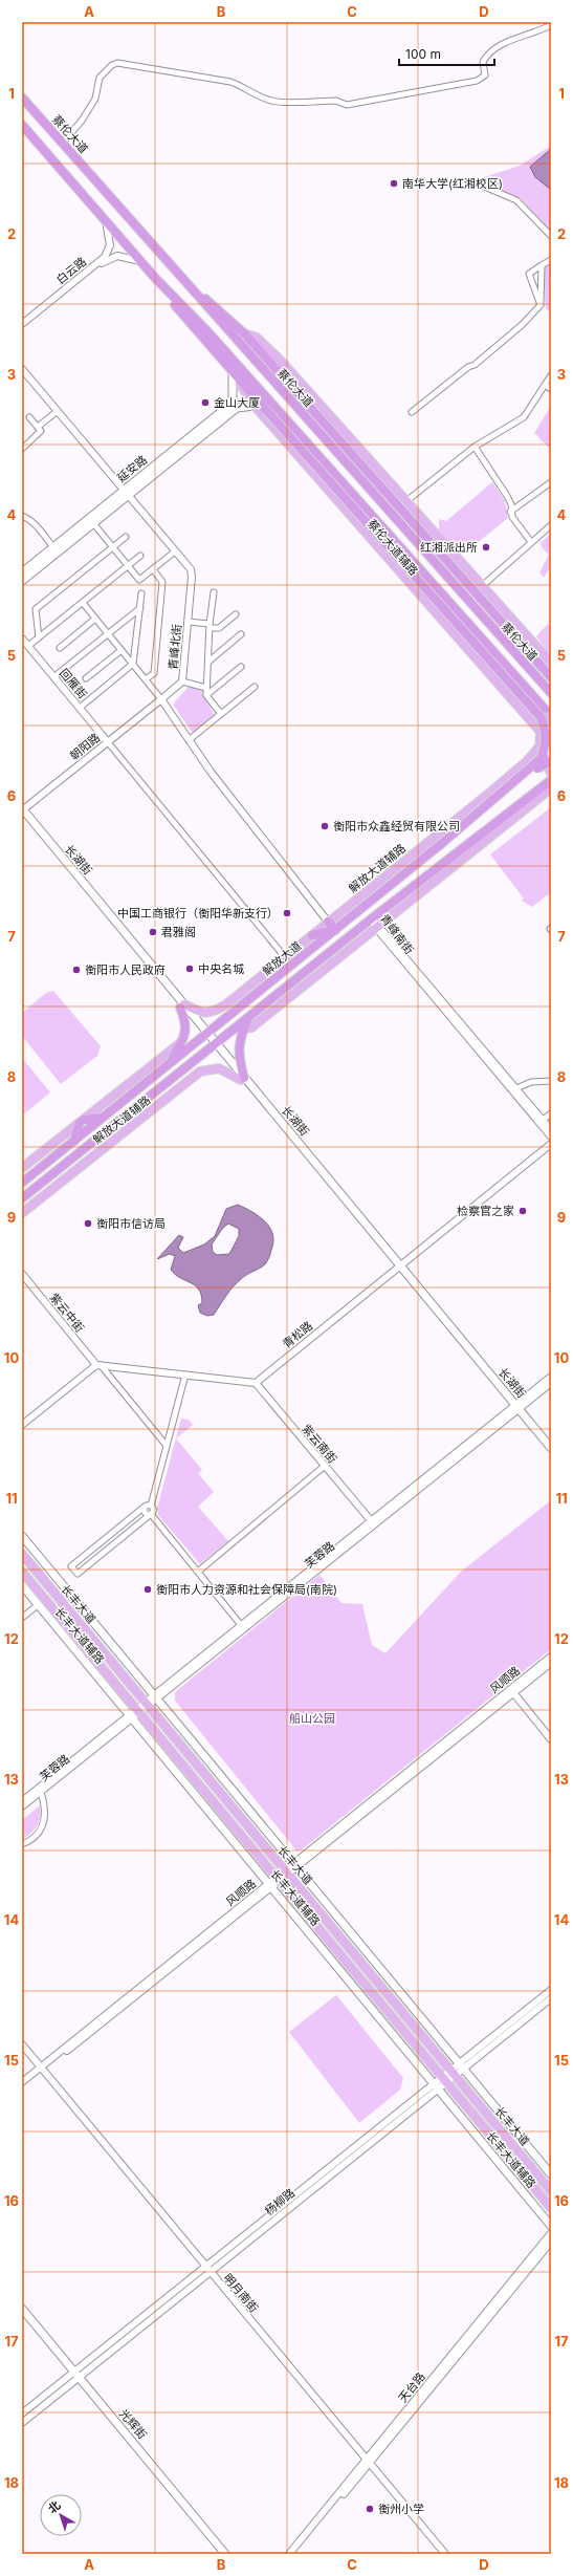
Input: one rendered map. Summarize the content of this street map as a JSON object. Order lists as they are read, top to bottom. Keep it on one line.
{"streets":{"highway":["蔡伦大道","解放大道"],"main road":["延安路","蔡伦大道辅路","长湖街","解放大道辅路","长丰大道","长丰大道辅路","光辉街"],"street":["白云路","青峰北街","回雁街","朝阳路","青峰南街","紫云中街","青松路","紫云南街","芙蓉路","风顺路","杨柳路","明月南街","天台路"]},"crossings":[["延安路","蔡伦大道辅路"],["延安路","青峰北街"],["青峰北街","朝阳路"],["回雁街","朝阳路"],["朝阳路","长湖街"],["长湖街","解放大道辅路"],["长湖街","解放大道"],["长湖街","青松路"],["长湖街","芙蓉路"],["青松路","紫云南街"],["芙蓉路","长丰大道"],["芙蓉路","长丰大道辅路"],["长丰大道","长丰大道辅路"],["长丰大道","风顺路"],["长丰大道","杨柳路"],["长丰大道辅路","风顺路"],["长丰大道辅路","杨柳路"],["风顺路","明月南街"],["杨柳路","明月南街"],["杨柳路","光辉街"],["明月南街","天台路"]],"parks":["船山公园"],"places":["南华大学(红湘校区)","金山大厦","红湘派出所","衡阳市众鑫经贸有限公司","中国工商银行（衡阳华新支行）","君雅阁","中央名城","衡阳市人民政府","检察官之家","衡阳市信访局","衡阳市人力资源和社会保障局(南院)","衡州小学"],"scale_bar":"100 m","north":"top left","grid":{"columns":["A","B","C","D"],"rows":["1","2","3","4","5","6","7","8","9","10","11","12","13","14","15","16","17","18"]}}
